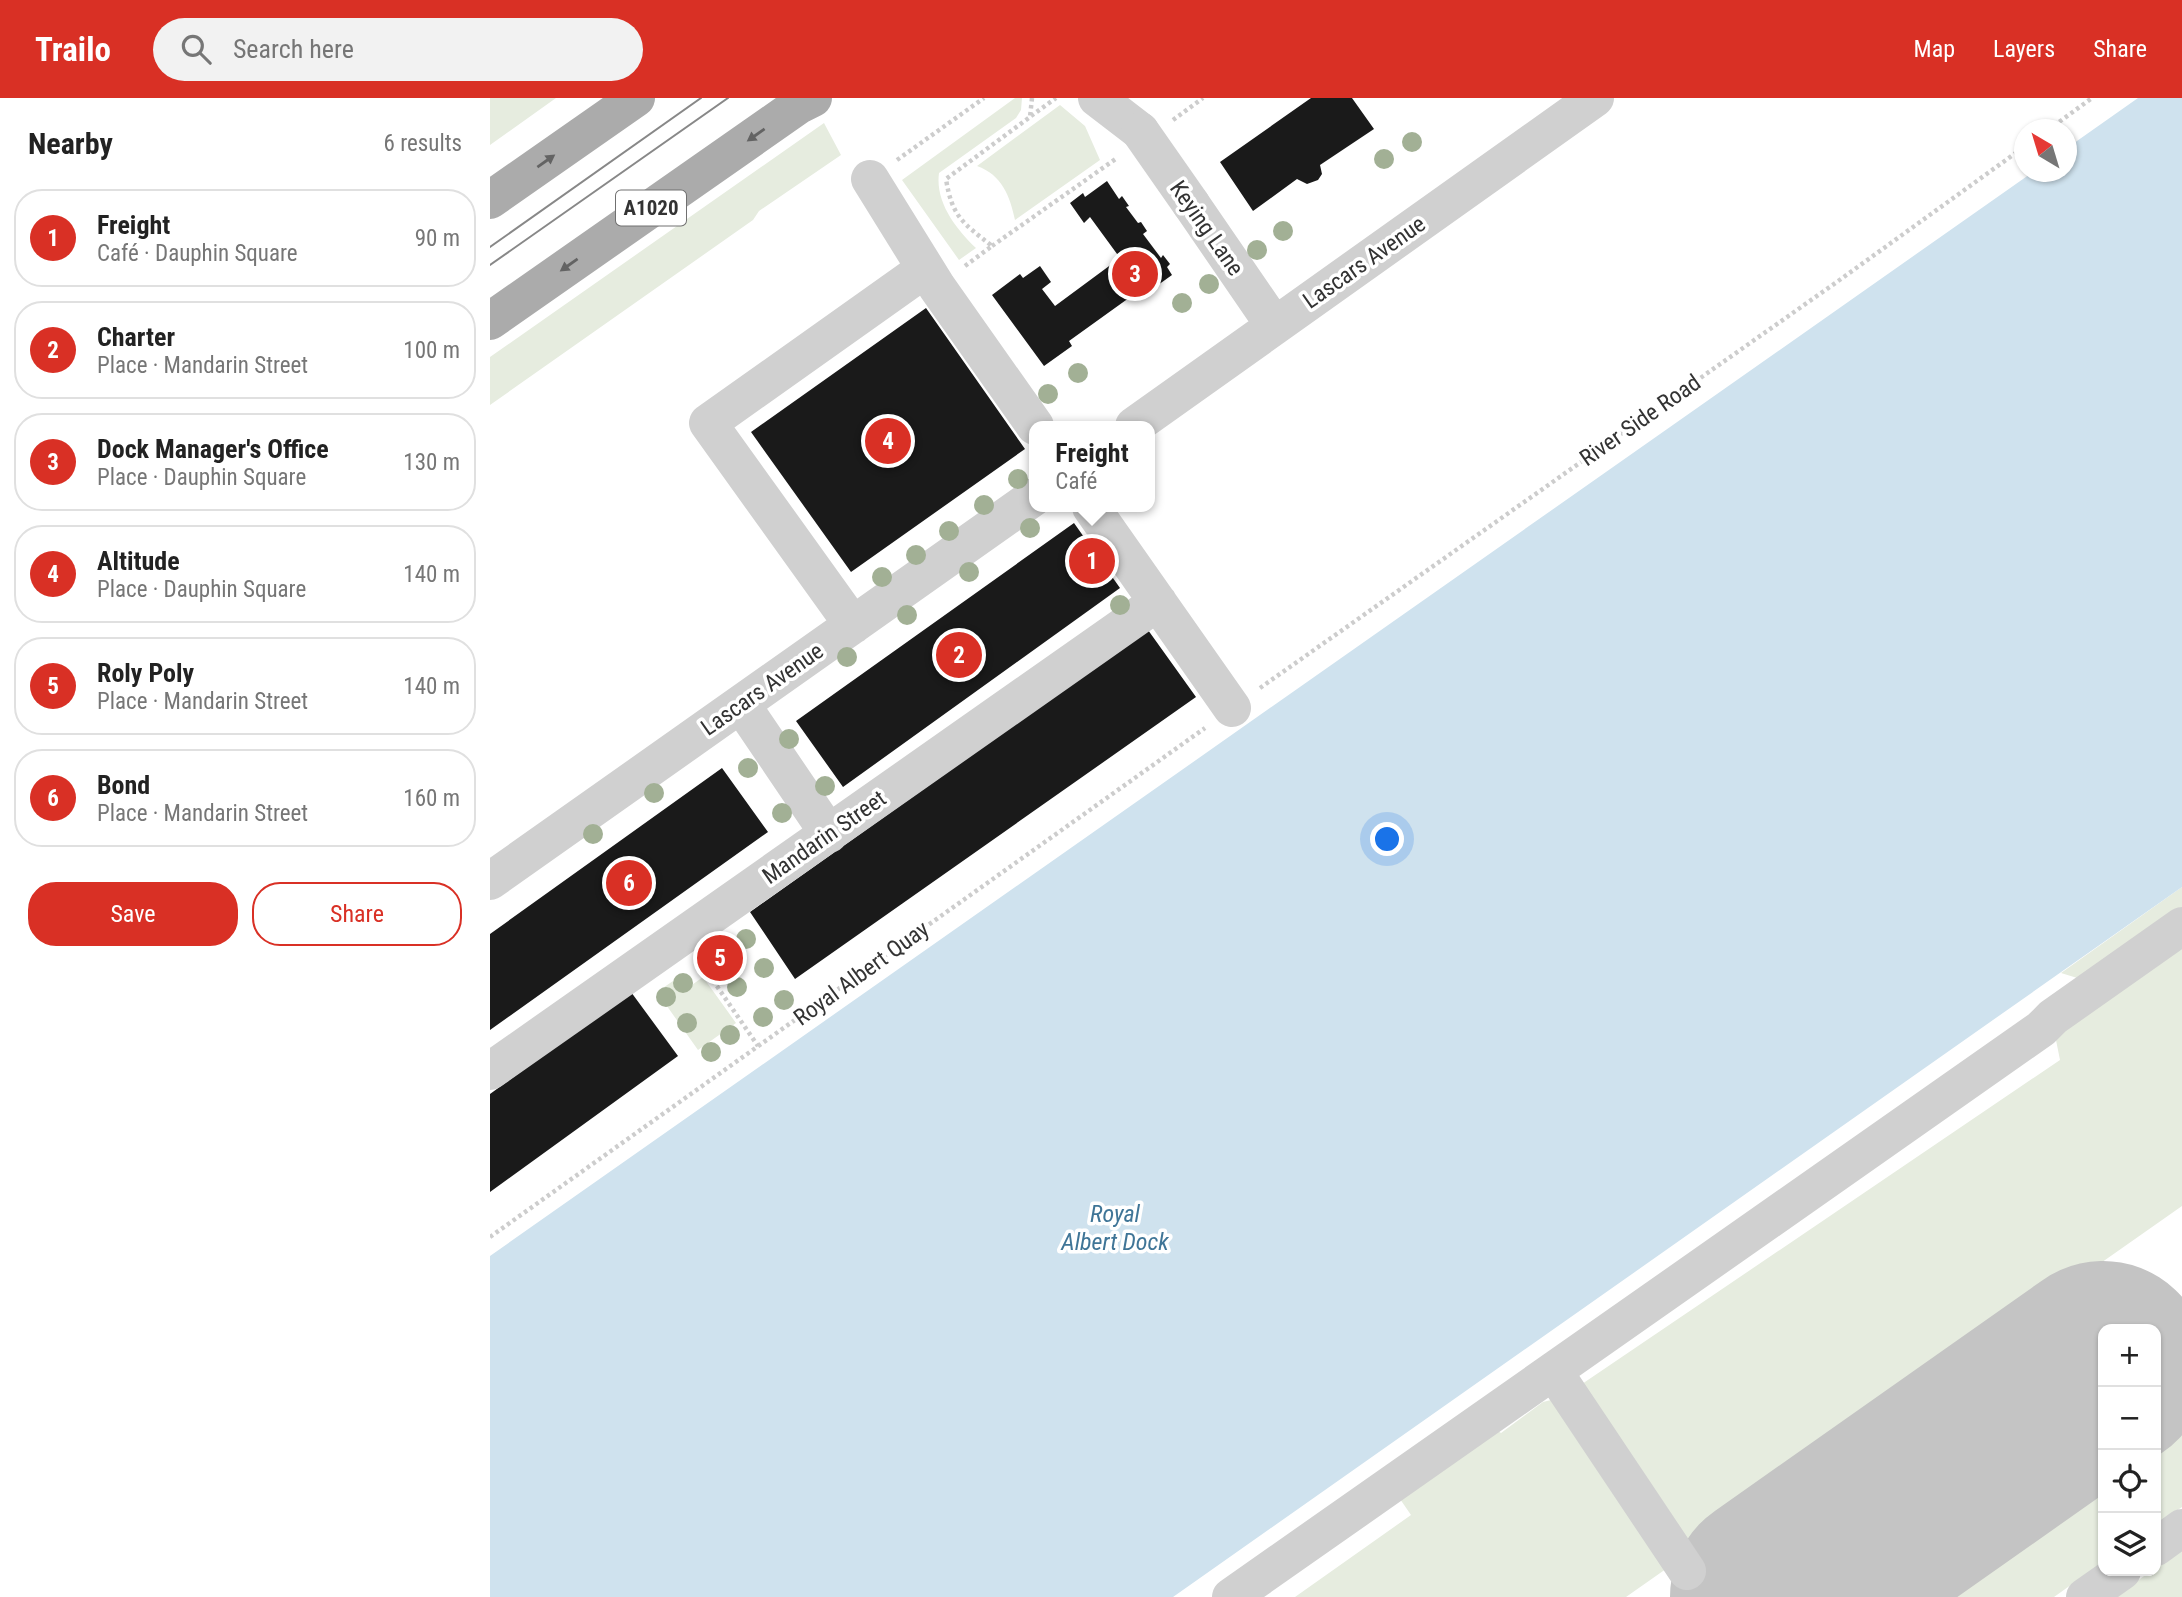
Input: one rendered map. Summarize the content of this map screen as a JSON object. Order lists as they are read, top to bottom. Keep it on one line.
{"streets":{"main road":["A1020"],"street":["Keying Lane","Lascars Avenue","Mandarin Street"],"path":["River Side Road","Royal Albert Quay"]},"crossings":[["Keying Lane","Lascars Avenue"],["River Side Road","Royal Albert Quay"]],"water":["Royal Albert Dock"],"north":"top left","page":{"header":"Trailo","search":"Search here","nav":["Map","Layers","Share"],"heading":["Nearby","6 results"],"list":[{"mark":"1","name":"Freight","note":"Café · Dauphin Square","value":"90 m"},{"mark":"2","name":"Charter","note":"Place · Mandarin Street","value":"100 m"},{"mark":"3","name":"Dock Manager's Office","note":"Place · Dauphin Square","value":"130 m"},{"mark":"4","name":"Altitude","note":"Place · Dauphin Square","value":"140 m"},{"mark":"5","name":"Roly Poly","note":"Place · Mandarin Street","value":"140 m"},{"mark":"6","name":"Bond","note":"Place · Mandarin Street","value":"160 m"}],"pins":["3","4","1","2","6","5"],"popup":["Freight","Café"],"buttons":["Save","Share"],"map_buttons":["+","−"]}}
